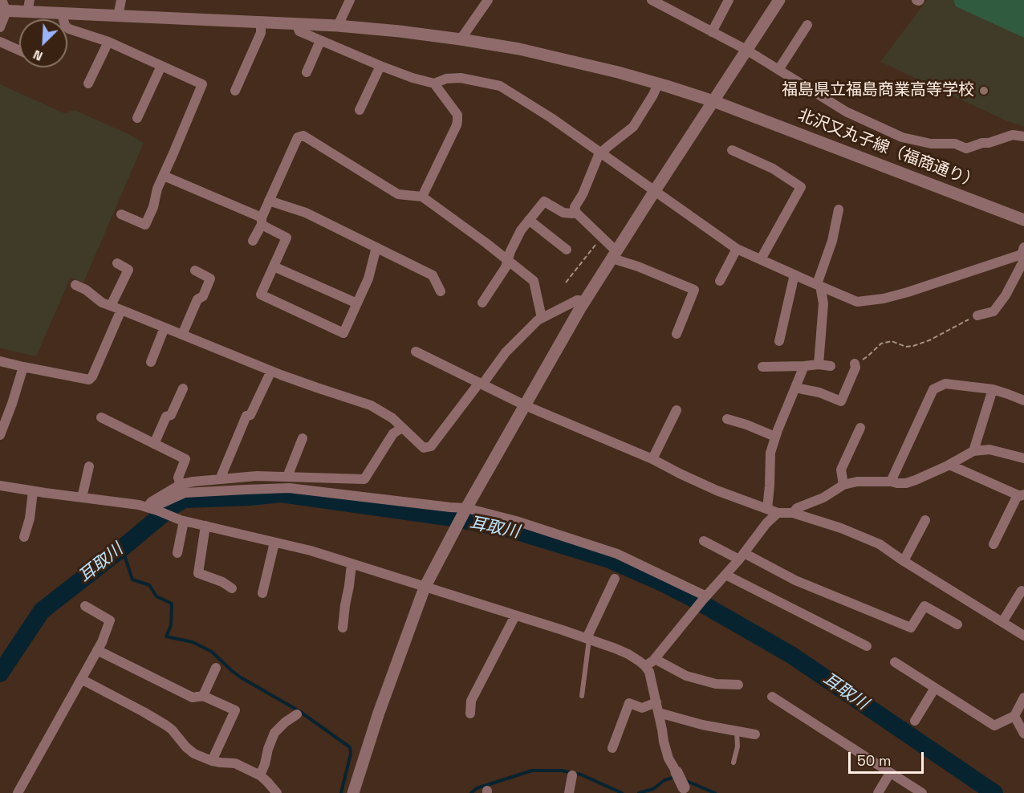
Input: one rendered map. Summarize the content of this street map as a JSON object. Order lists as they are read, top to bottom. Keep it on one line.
{"streets":{"street":["北沢又丸子線（福商通り）"]},"water":["耳取川"],"places":["福島県立福島商業高等学校"],"scale_bar":"50 m","north":"bottom left"}
